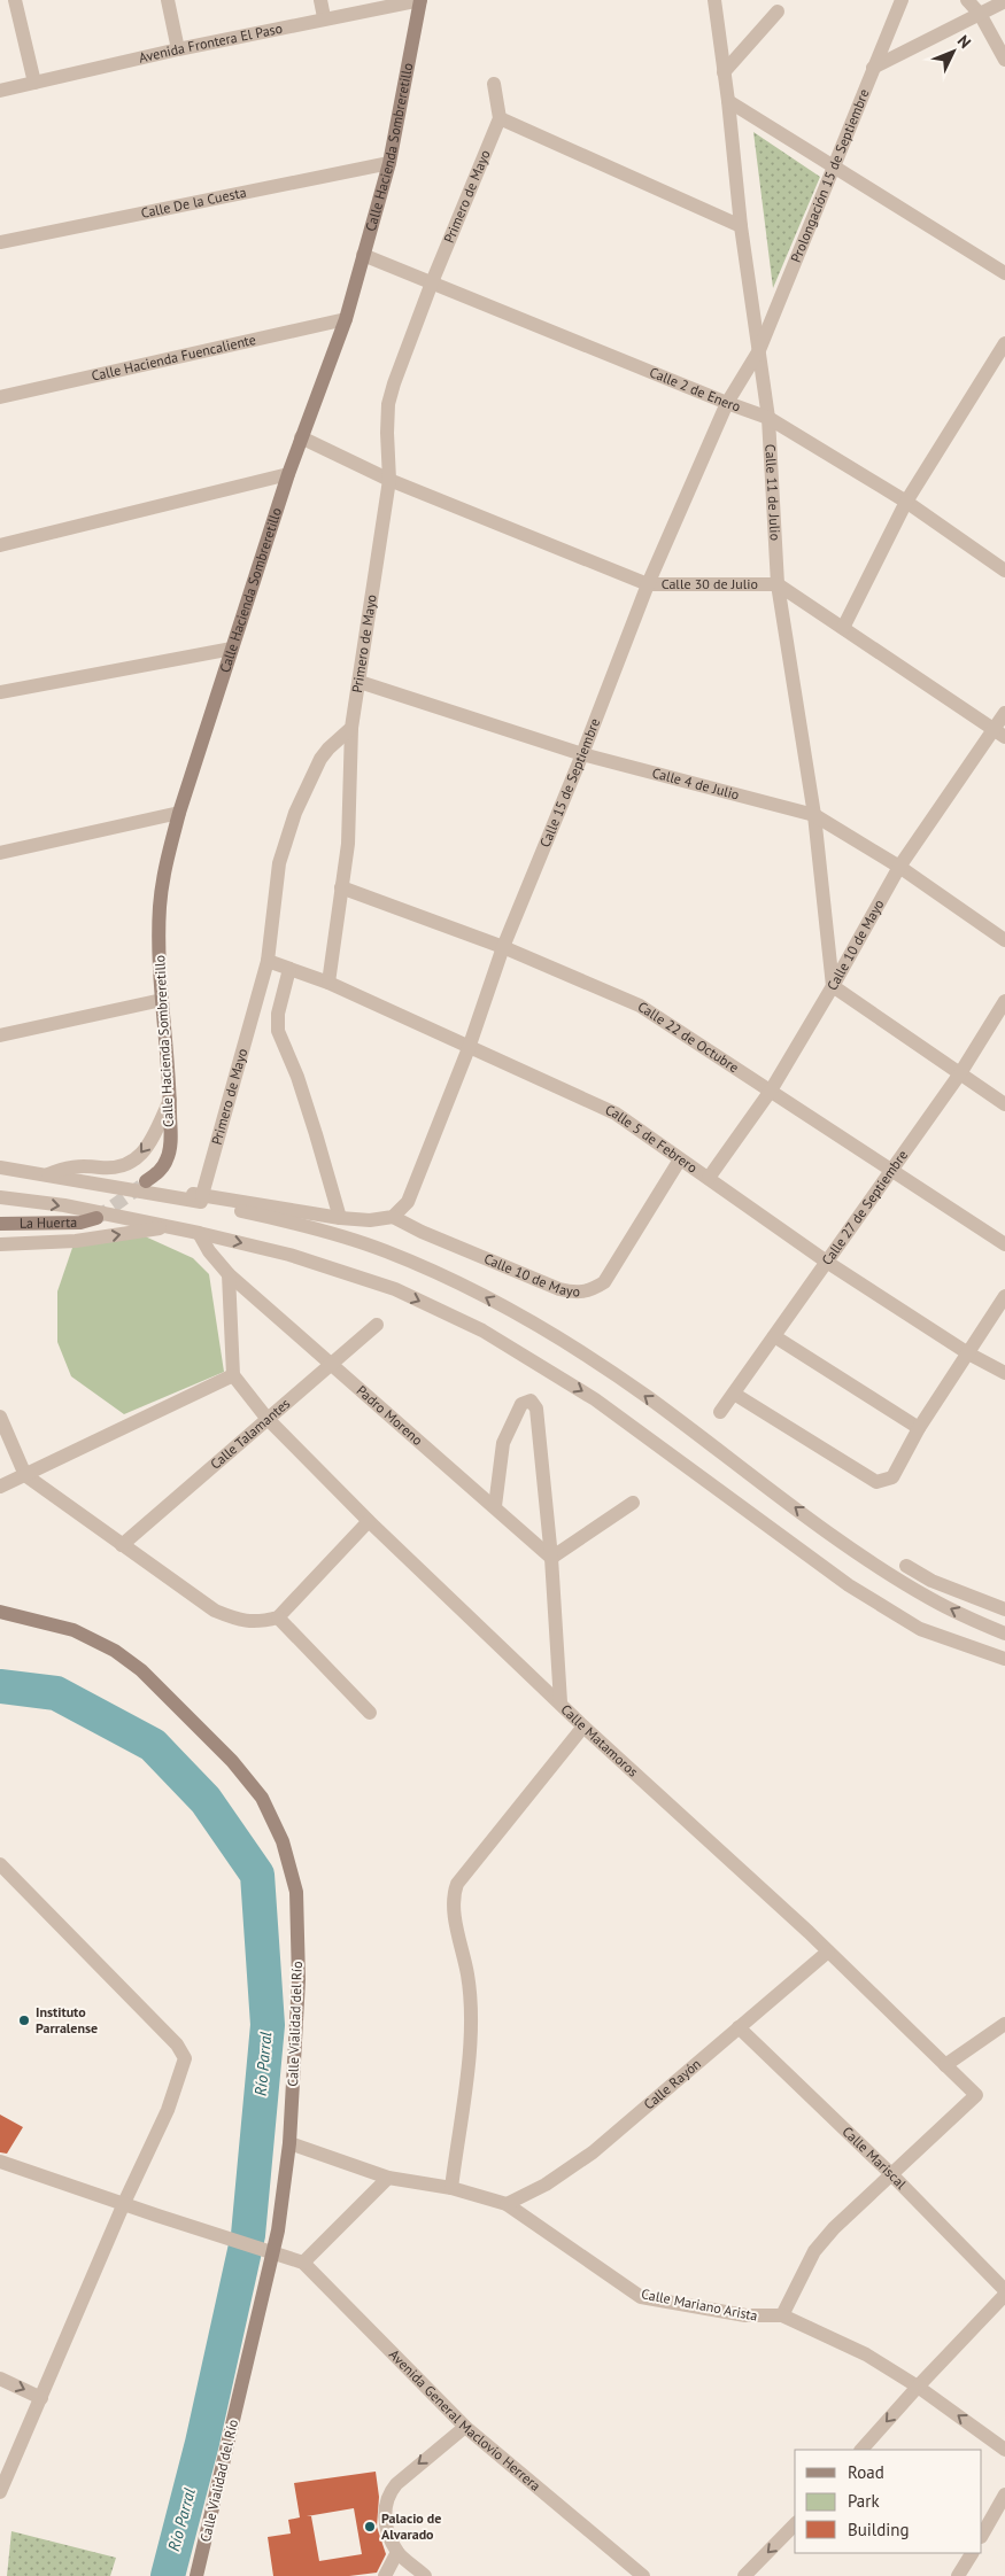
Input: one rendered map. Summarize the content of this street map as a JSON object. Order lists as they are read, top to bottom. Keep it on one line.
{"streets":{"street":["Avenida Frontera El Paso","Calle Hacienda Sombreretillo","Prolongación 15 de Septiembre","Primero de Mayo","Calle De la Cuesta","Calle Hacienda Fuencaliente","Calle 2 de Enero","Calle 11 de Julio","Calle 30 de Julio","Calle 15 de Septiembre","Calle 4 de Julio","Calle 10 de Mayo","Calle 22 de Octubre","Calle 5 de Febrero","Calle 27 de Septiembre","La Huerta","Padro Moreno","Calle Talamantes","Calle Matamoros","Calle Vialidad del Río","Calle Rayón","Calle Mariscal","Calle Mariano Arista","Avenida General Maclovio Herrera"]},"crossings":[["Avenida Frontera El Paso","Calle Hacienda Sombreretillo"],["Calle Hacienda Sombreretillo","Calle De la Cuesta"],["Calle Hacienda Sombreretillo","Calle Hacienda Fuencaliente"],["Calle Hacienda Sombreretillo","Calle 2 de Enero"],["Calle Hacienda Sombreretillo","Calle 30 de Julio"],["Prolongación 15 de Septiembre","Calle 11 de Julio"],["Prolongación 15 de Septiembre","Calle 15 de Septiembre"],["Primero de Mayo","Calle 2 de Enero"],["Primero de Mayo","Calle 30 de Julio"],["Primero de Mayo","Calle 4 de Julio"],["Primero de Mayo","Calle 5 de Febrero"],["Calle 2 de Enero","Calle 11 de Julio"],["Calle 2 de Enero","Calle 15 de Septiembre"],["Calle 11 de Julio","Calle 30 de Julio"],["Calle 11 de Julio","Calle 15 de Septiembre"],["Calle 11 de Julio","Calle 4 de Julio"],["Calle 11 de Julio","Calle 10 de Mayo"],["Calle 30 de Julio","Calle 15 de Septiembre"],["Calle 30 de Julio","Calle 10 de Mayo"],["Calle 15 de Septiembre","Calle 4 de Julio"],["Calle 15 de Septiembre","Calle 10 de Mayo"],["Calle 15 de Septiembre","Calle 22 de Octubre"],["Calle 15 de Septiembre","Calle 5 de Febrero"],["Calle 4 de Julio","Calle 10 de Mayo"],["Calle 10 de Mayo","Calle 22 de Octubre"],["Calle 10 de Mayo","Calle 5 de Febrero"],["Calle 22 de Octubre","Calle 27 de Septiembre"],["Calle 5 de Febrero","Calle 27 de Septiembre"],["Padro Moreno","Calle Talamantes"],["Calle Talamantes","Calle Matamoros"],["Calle Matamoros","Calle Rayón"],["Calle Matamoros","Calle Mariscal"],["Calle Vialidad del Río","Calle Mariano Arista"],["Calle Rayón","Calle Mariscal"],["Calle Rayón","Calle Mariano Arista"]],"water":["Río Parral"],"places":["Instituto Parralense","Palacio de Alvarado"],"legend":["Road","Park","Building"],"north":"top right"}
